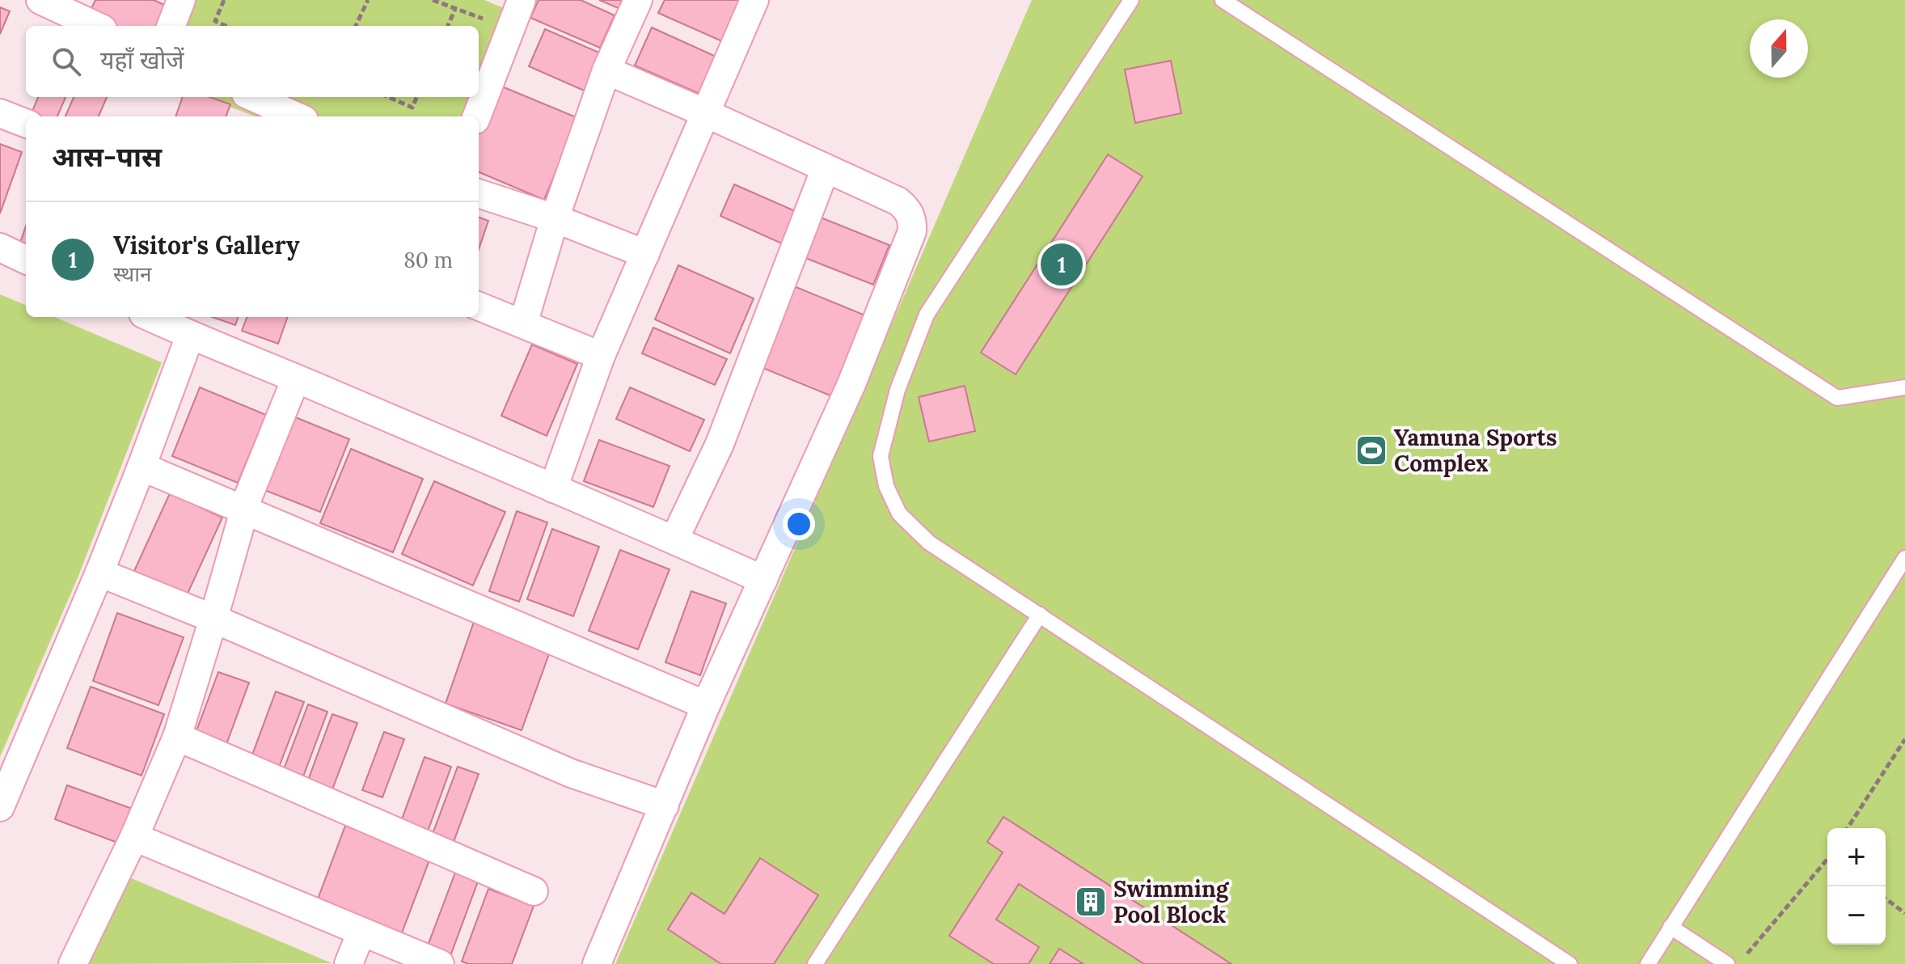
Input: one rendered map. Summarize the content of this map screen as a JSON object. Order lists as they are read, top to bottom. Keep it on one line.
{"places":{"sports":["Yamuna Sports Complex"],"building":["Swimming Pool Block"]},"north":"top","page":{"search":"यहाँ खोजें","heading":"आस-पास","list":[{"mark":"1","name":"Visitor's Gallery","note":"स्थान","value":"80 m"}],"pins":"1","map_buttons":["+","−"]}}
